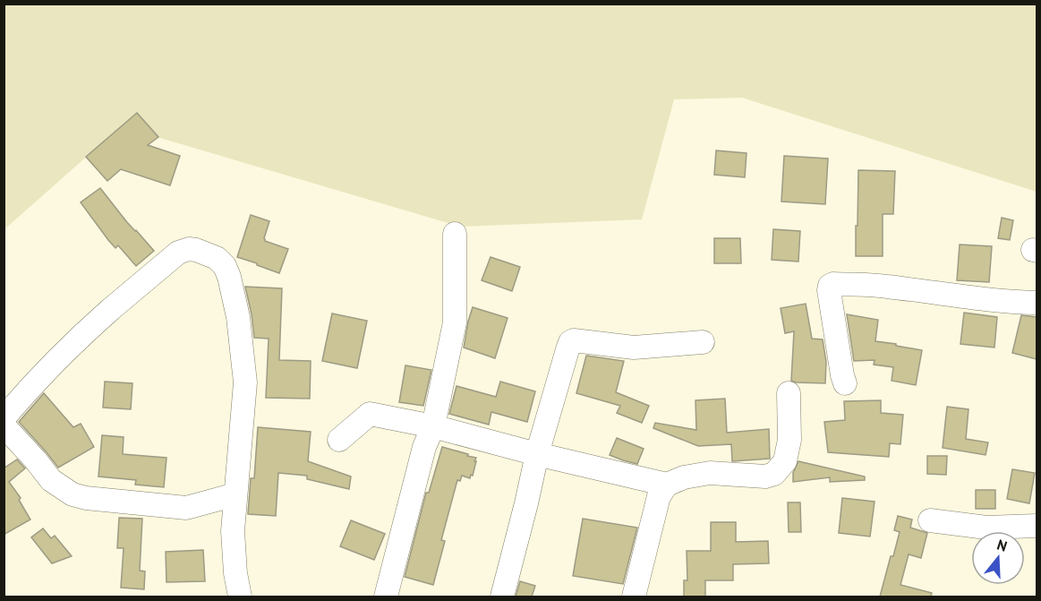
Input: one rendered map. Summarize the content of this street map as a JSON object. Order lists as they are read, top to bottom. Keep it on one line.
{"north":"top"}
